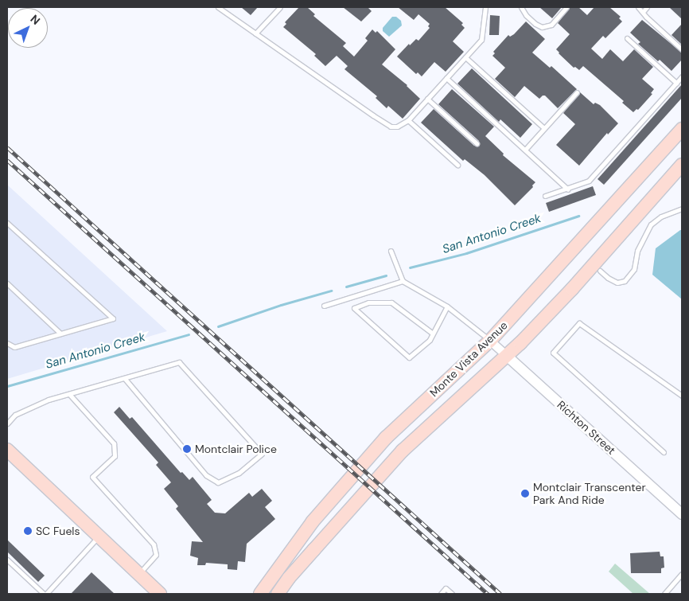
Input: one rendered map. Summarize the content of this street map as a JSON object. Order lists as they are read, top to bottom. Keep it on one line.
{"streets":{"main road":["Monte Vista Avenue"],"street":["Richton Street"]},"crossings":[["Monte Vista Avenue","Richton Street"]],"water":["San Antonio Creek"],"places":["Montclair Police","Montclair Transcenter Park And Ride","SC Fuels"],"north":"top right"}
